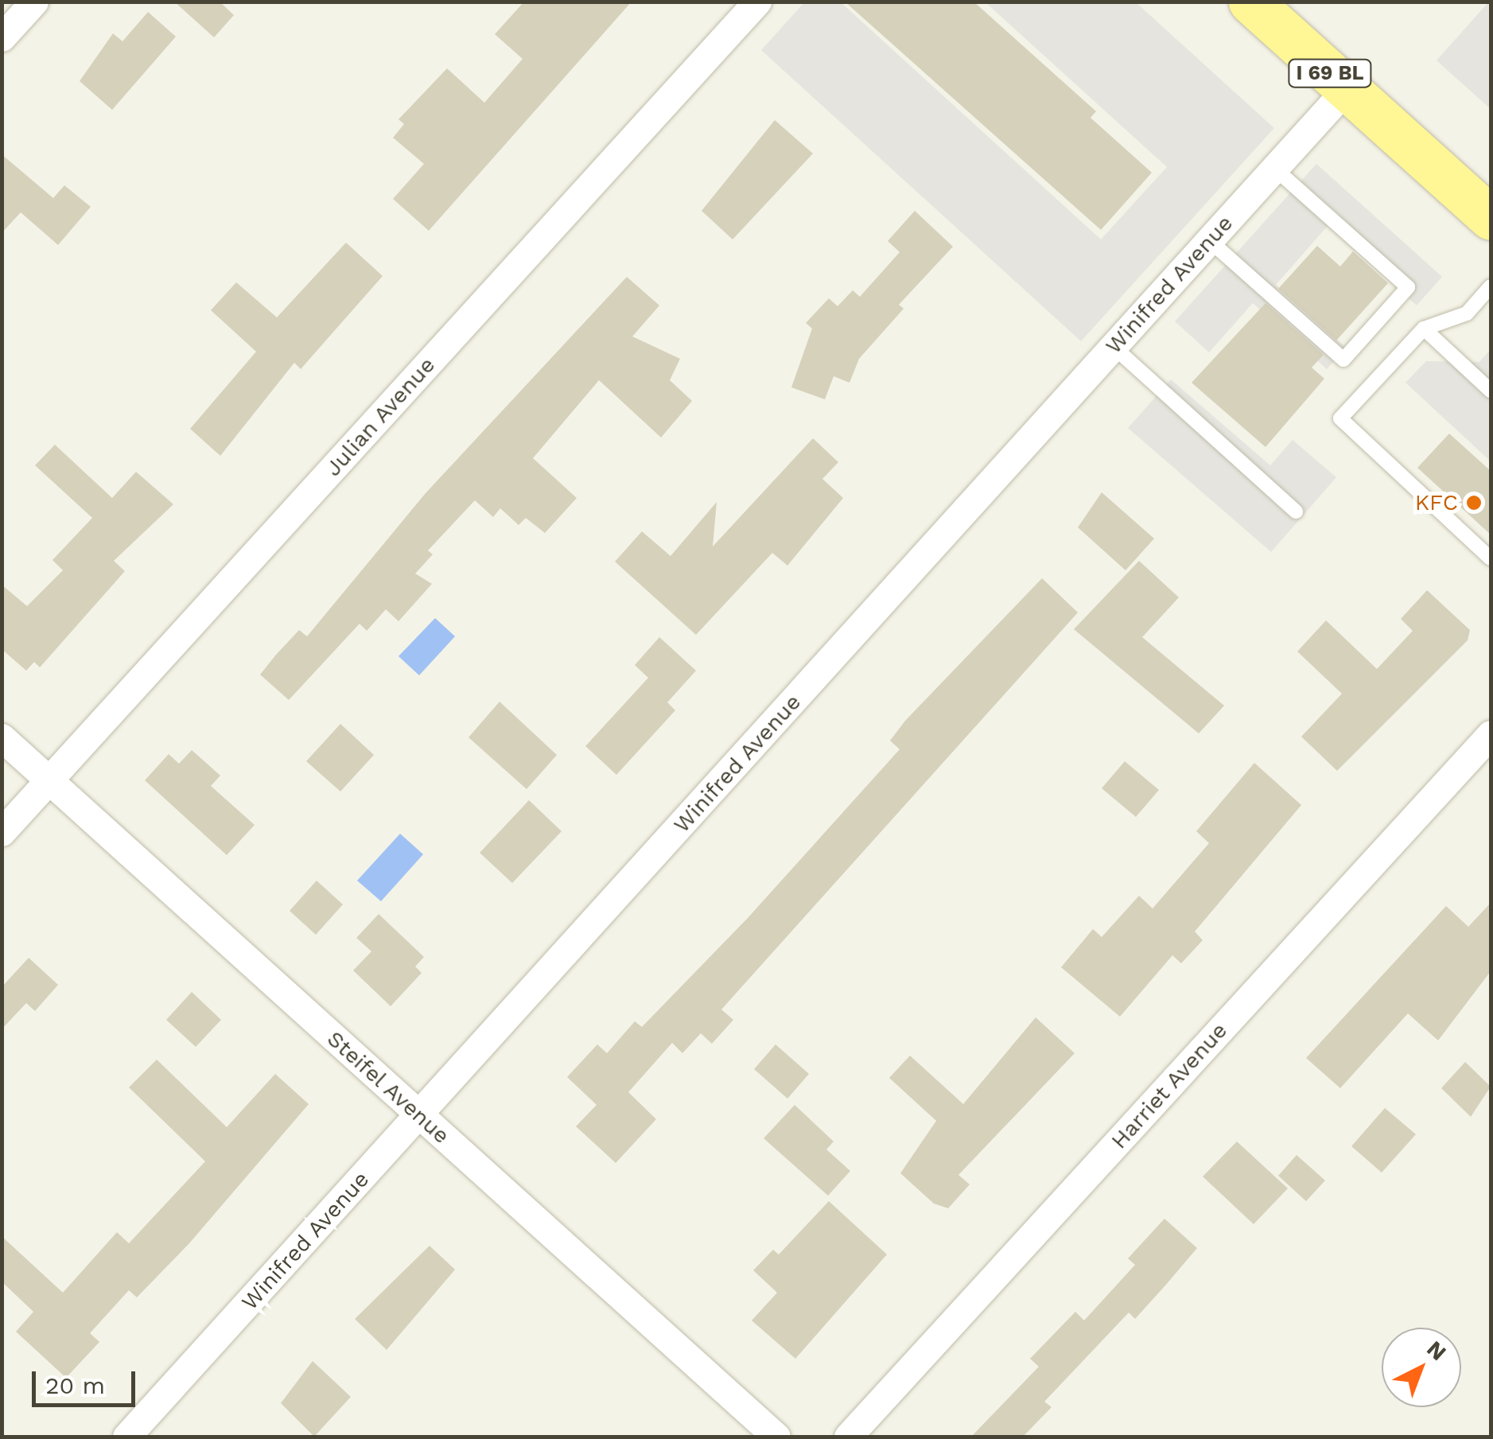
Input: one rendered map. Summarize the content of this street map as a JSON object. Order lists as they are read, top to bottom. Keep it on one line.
{"streets":{"main road":["I 69 BL"],"street":["Winifred Avenue","Julian Avenue","Harriet Avenue","Steifel Avenue"]},"crossings":[["I 69 BL","Winifred Avenue"],["Winifred Avenue","Steifel Avenue"],["Julian Avenue","Steifel Avenue"]],"places":["KFC"],"scale_bar":"20 m","north":"top right"}
